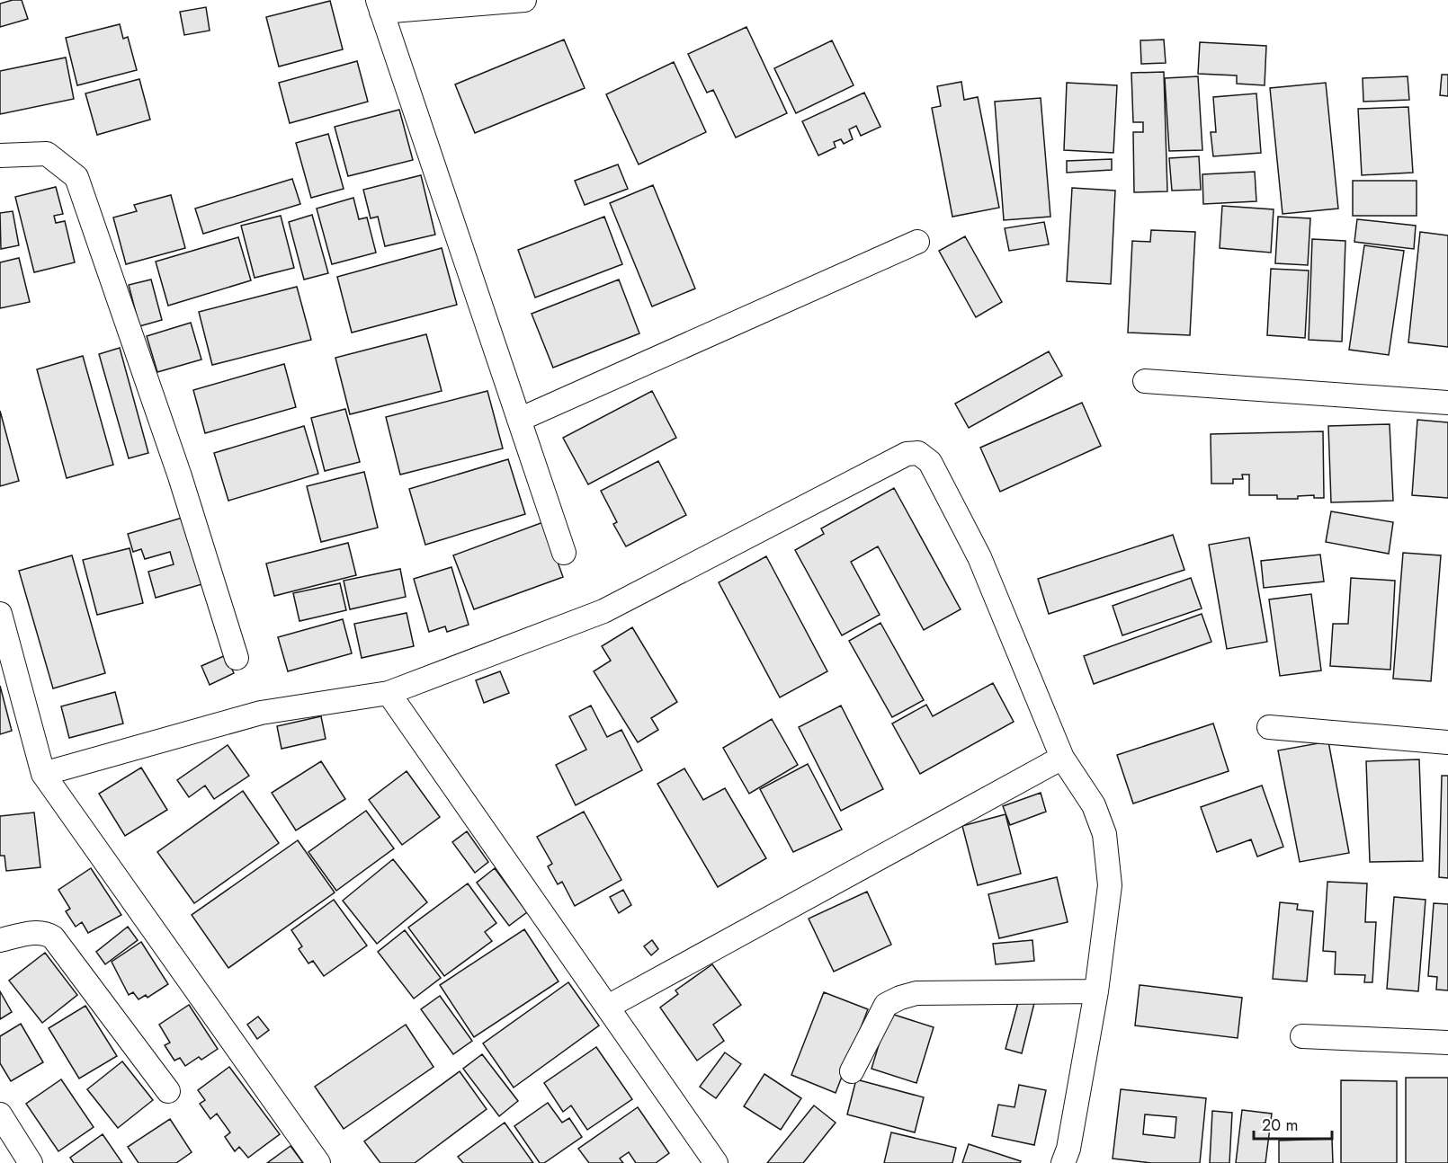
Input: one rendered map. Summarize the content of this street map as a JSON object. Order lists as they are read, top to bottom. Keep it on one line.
{"scale_bar":"20 m"}
